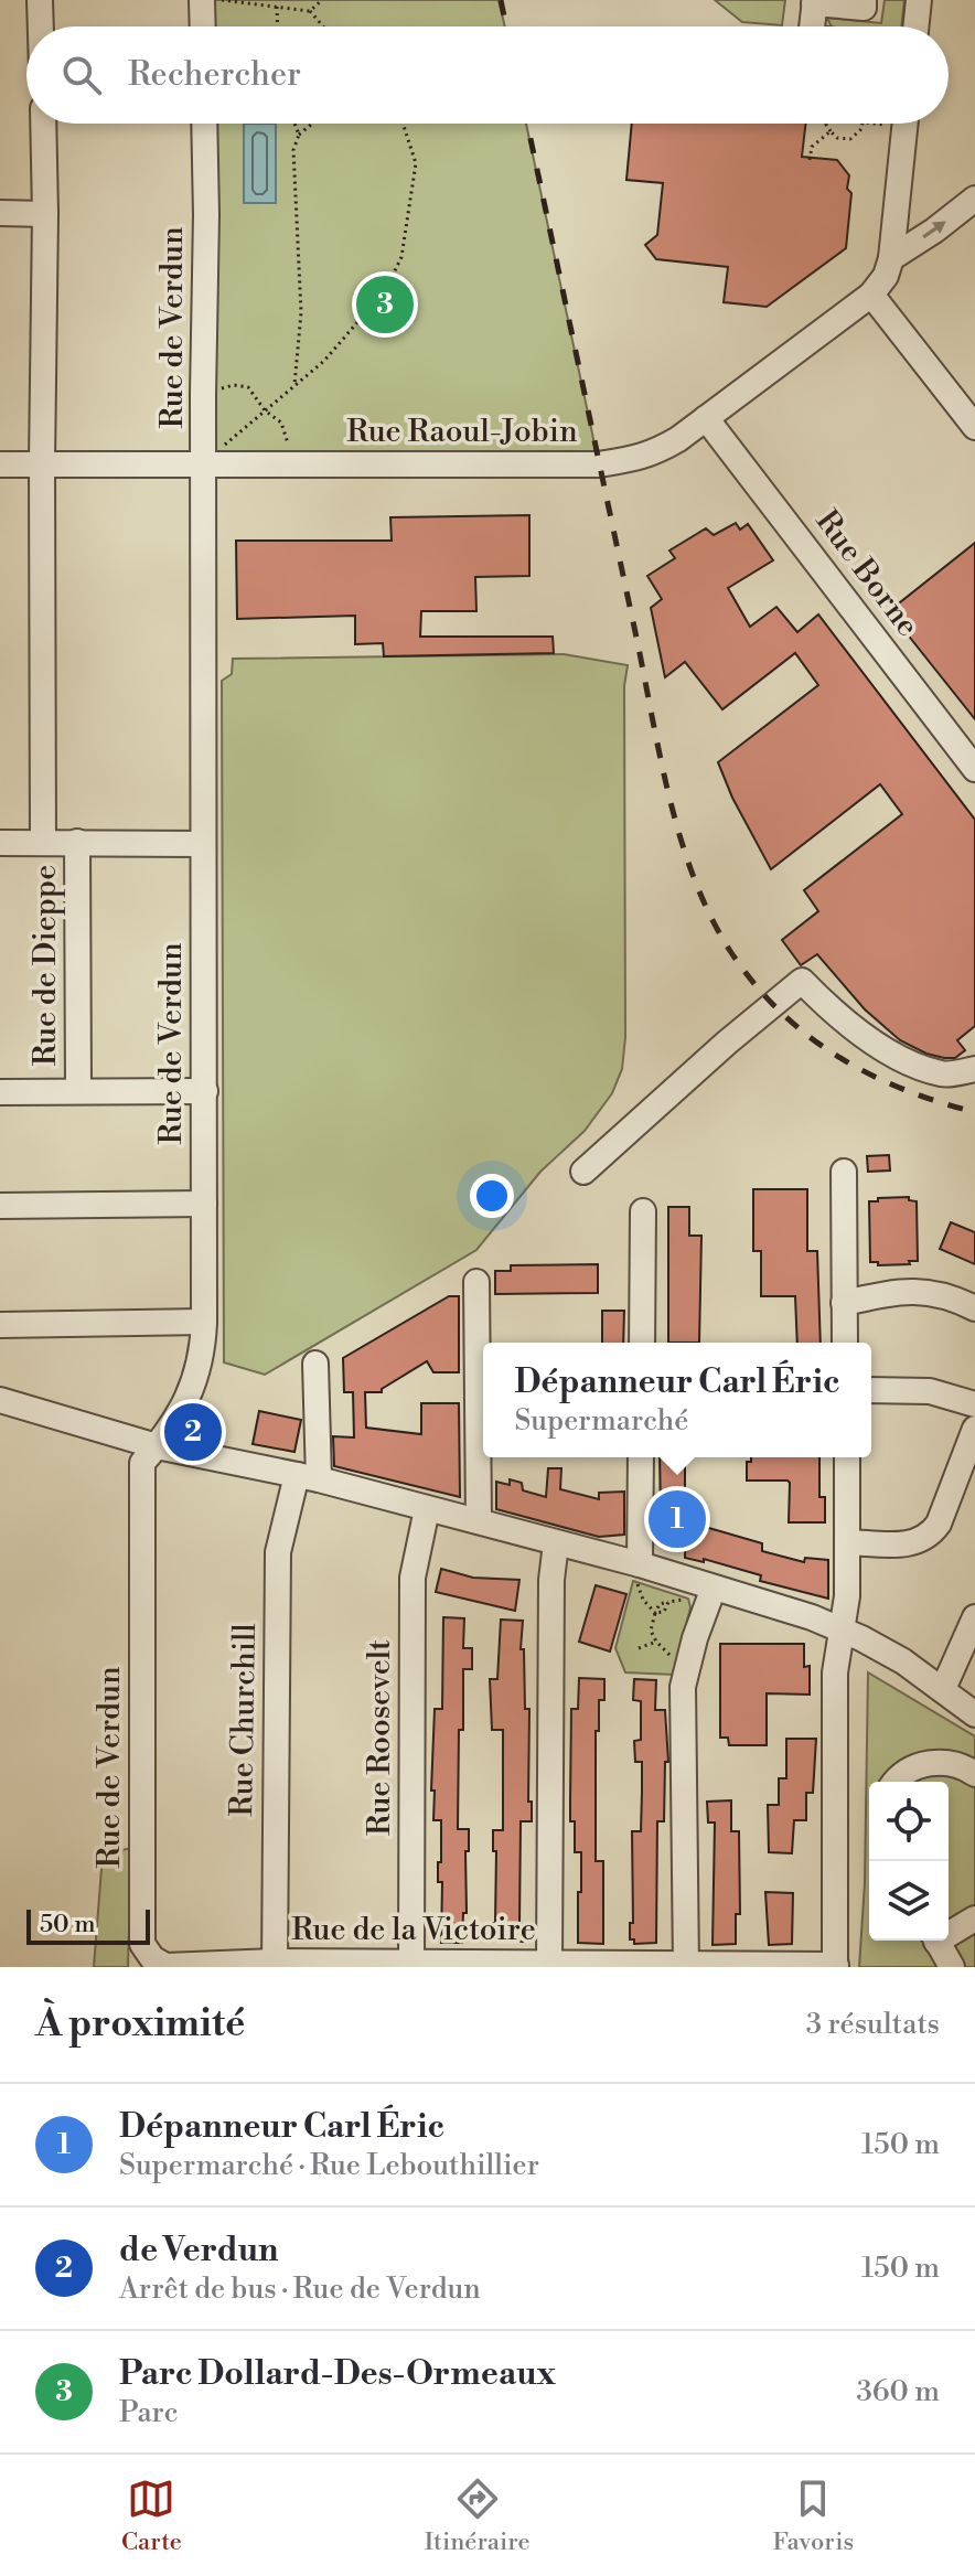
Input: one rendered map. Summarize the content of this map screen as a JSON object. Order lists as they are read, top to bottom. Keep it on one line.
{"streets":{"street":["Rue de Verdun","Rue Raoul-Jobin","Rue Borne","Rue de Dieppe","Rue Churchill","Rue Roosevelt","Rue de la Victoire"]},"crossings":[["Rue de Verdun","Rue Raoul-Jobin"],["Rue de Verdun","Rue de la Victoire"],["Rue Raoul-Jobin","Rue Borne"],["Rue Raoul-Jobin","Rue de Dieppe"],["Rue Churchill","Rue de la Victoire"],["Rue Roosevelt","Rue de la Victoire"]],"scale_bar":"50 m","page":{"search":"Rechercher","pins":["3","2","1"],"popup":["Dépanneur Carl Éric","Supermarché"],"scale":"50 m","heading":["À proximité","3 résultats"],"list":[{"mark":"1","name":"Dépanneur Carl Éric","note":"Supermarché · Rue Lebouthillier","value":"150 m"},{"mark":"2","name":"de Verdun","note":"Arrêt de bus · Rue de Verdun","value":"150 m"},{"mark":"3","name":"Parc Dollard-Des-Ormeaux","note":"Parc","value":"360 m"}],"nav":["Carte","Itinéraire","Favoris"]}}
